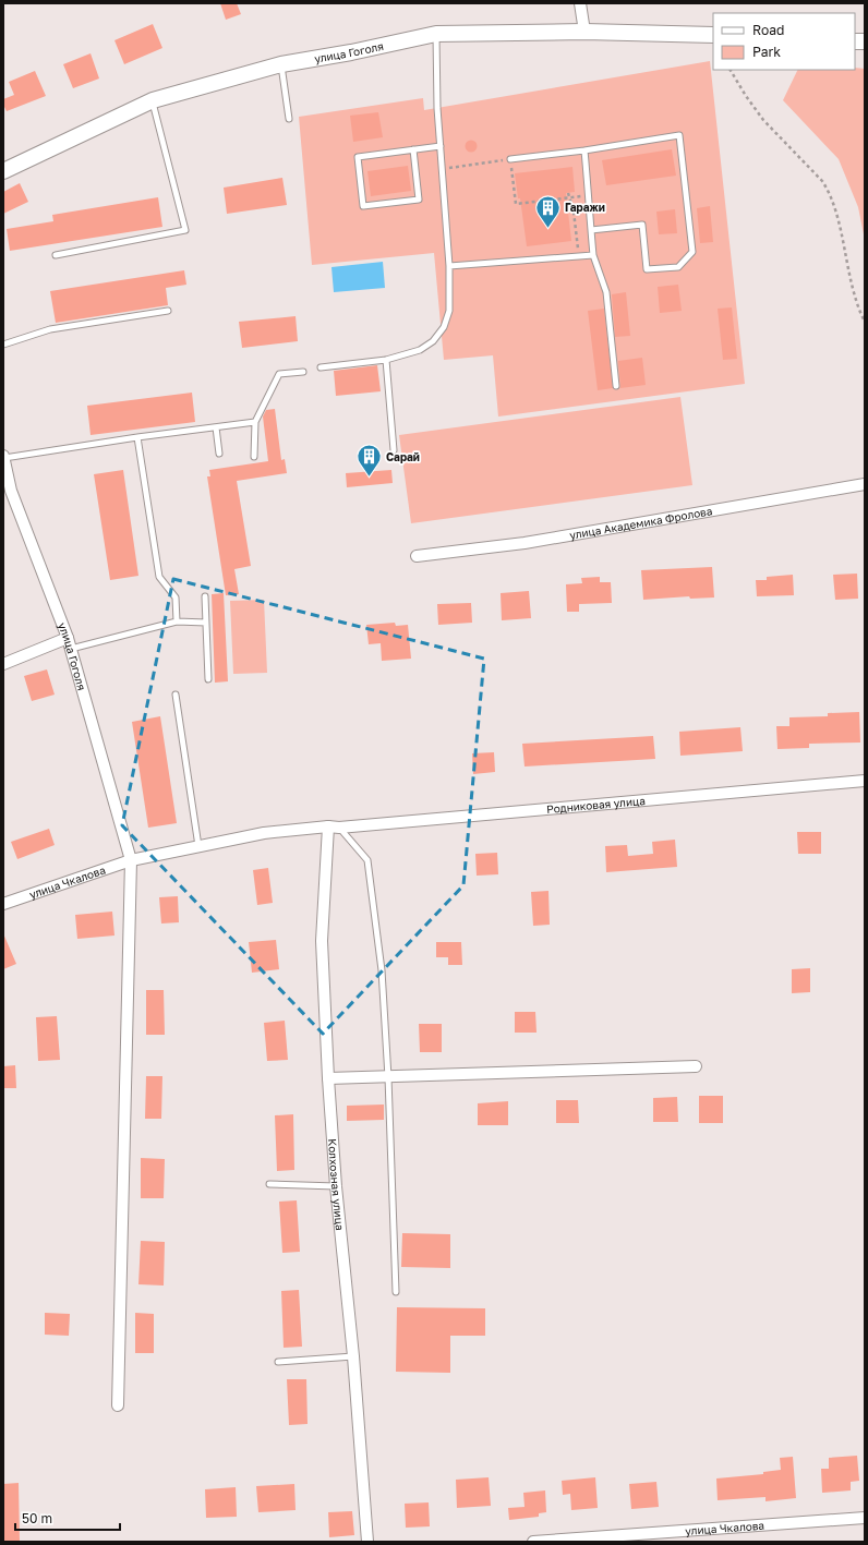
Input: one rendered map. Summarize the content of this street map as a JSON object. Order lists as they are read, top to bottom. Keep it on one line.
{"streets":{"main road":["улица Гоголя"],"street":["улица Академика Фролова","Родниковая улица","улица Чкалова","Колхозная улица"]},"crossings":[["улица Гоголя","улица Чкалова"],["Родниковая улица","улица Чкалова"],["Родниковая улица","Колхозная улица"]],"places":{"building":["Гаражи","Сарай"]},"legend":["Road","Park"],"scale_bar":"50 m"}
